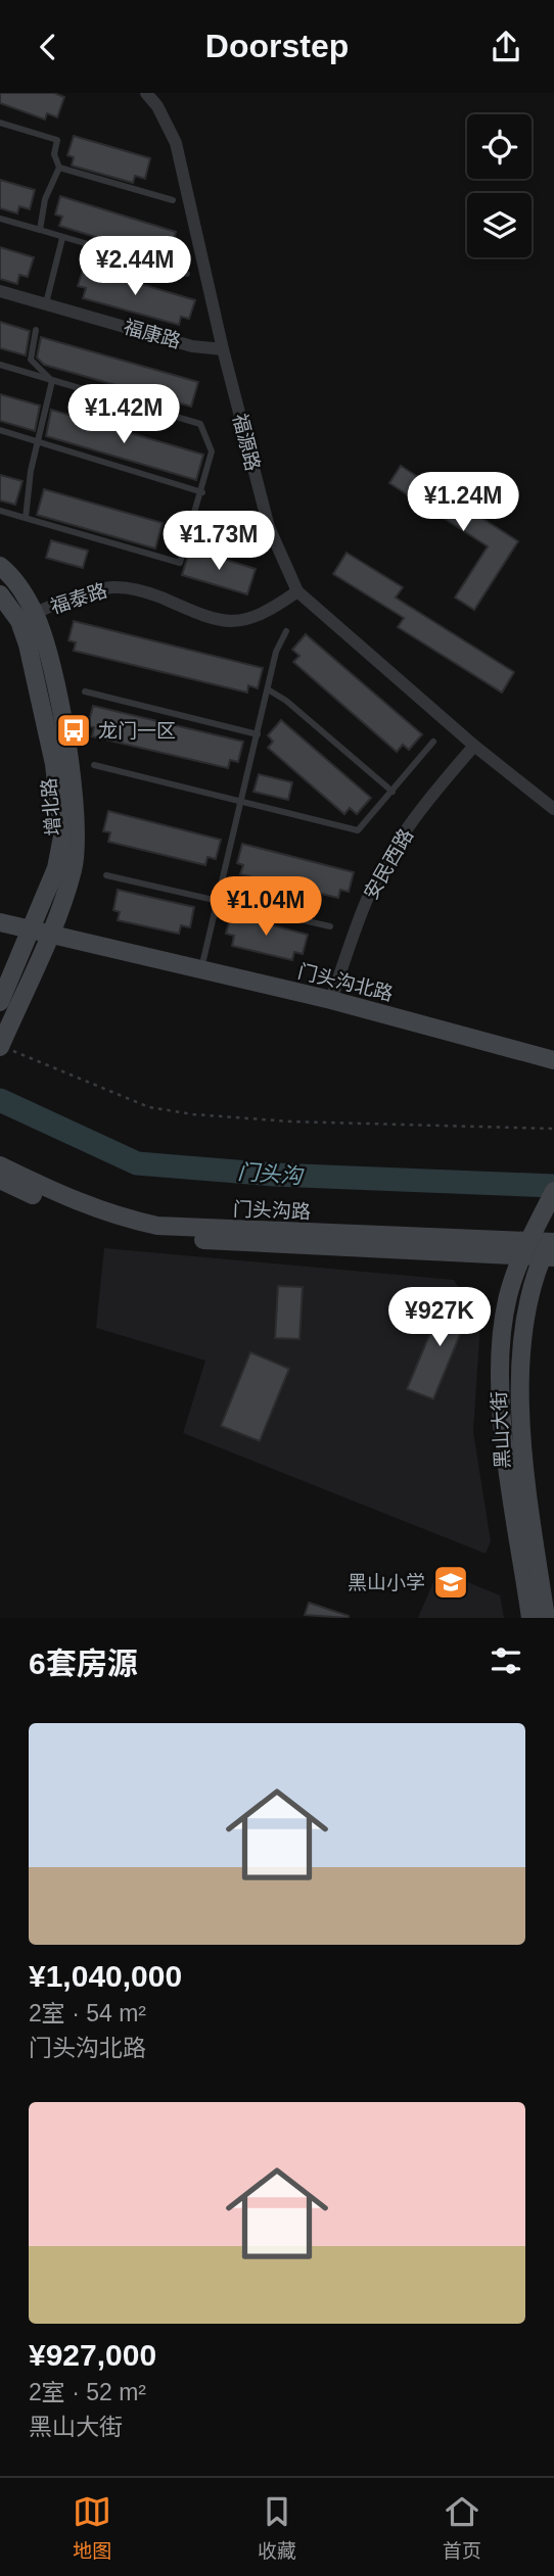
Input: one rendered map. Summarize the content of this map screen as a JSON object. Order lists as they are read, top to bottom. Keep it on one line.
{"streets":{"main road":["增北路","门头沟北路","门头沟路","黑山大街"],"street":["福康路","福源路","福泰路","安民西路"]},"crossings":[["福康路","福源路"],["福源路","福泰路"],["福源路","安民西路"],["福泰路","增北路"],["增北路","门头沟北路"],["安民西路","门头沟北路"],["门头沟路","黑山大街"]],"water":["门头沟"],"places":{"bus stop":["龙门一区"],"school or university":["黑山小学"]},"page":{"header":"Doorstep","price":["¥2.44M","¥1.42M","¥1.24M","¥1.73M","¥1.04M","¥927K"],"heading":"6套房源","list":[{"name":"¥1,040,000","note":"2室 · 54 m² · 门头沟北路"},{"name":"¥927,000","note":"2室 · 52 m² · 黑山大街"}],"tabs":["地图","收藏","首页"]}}
